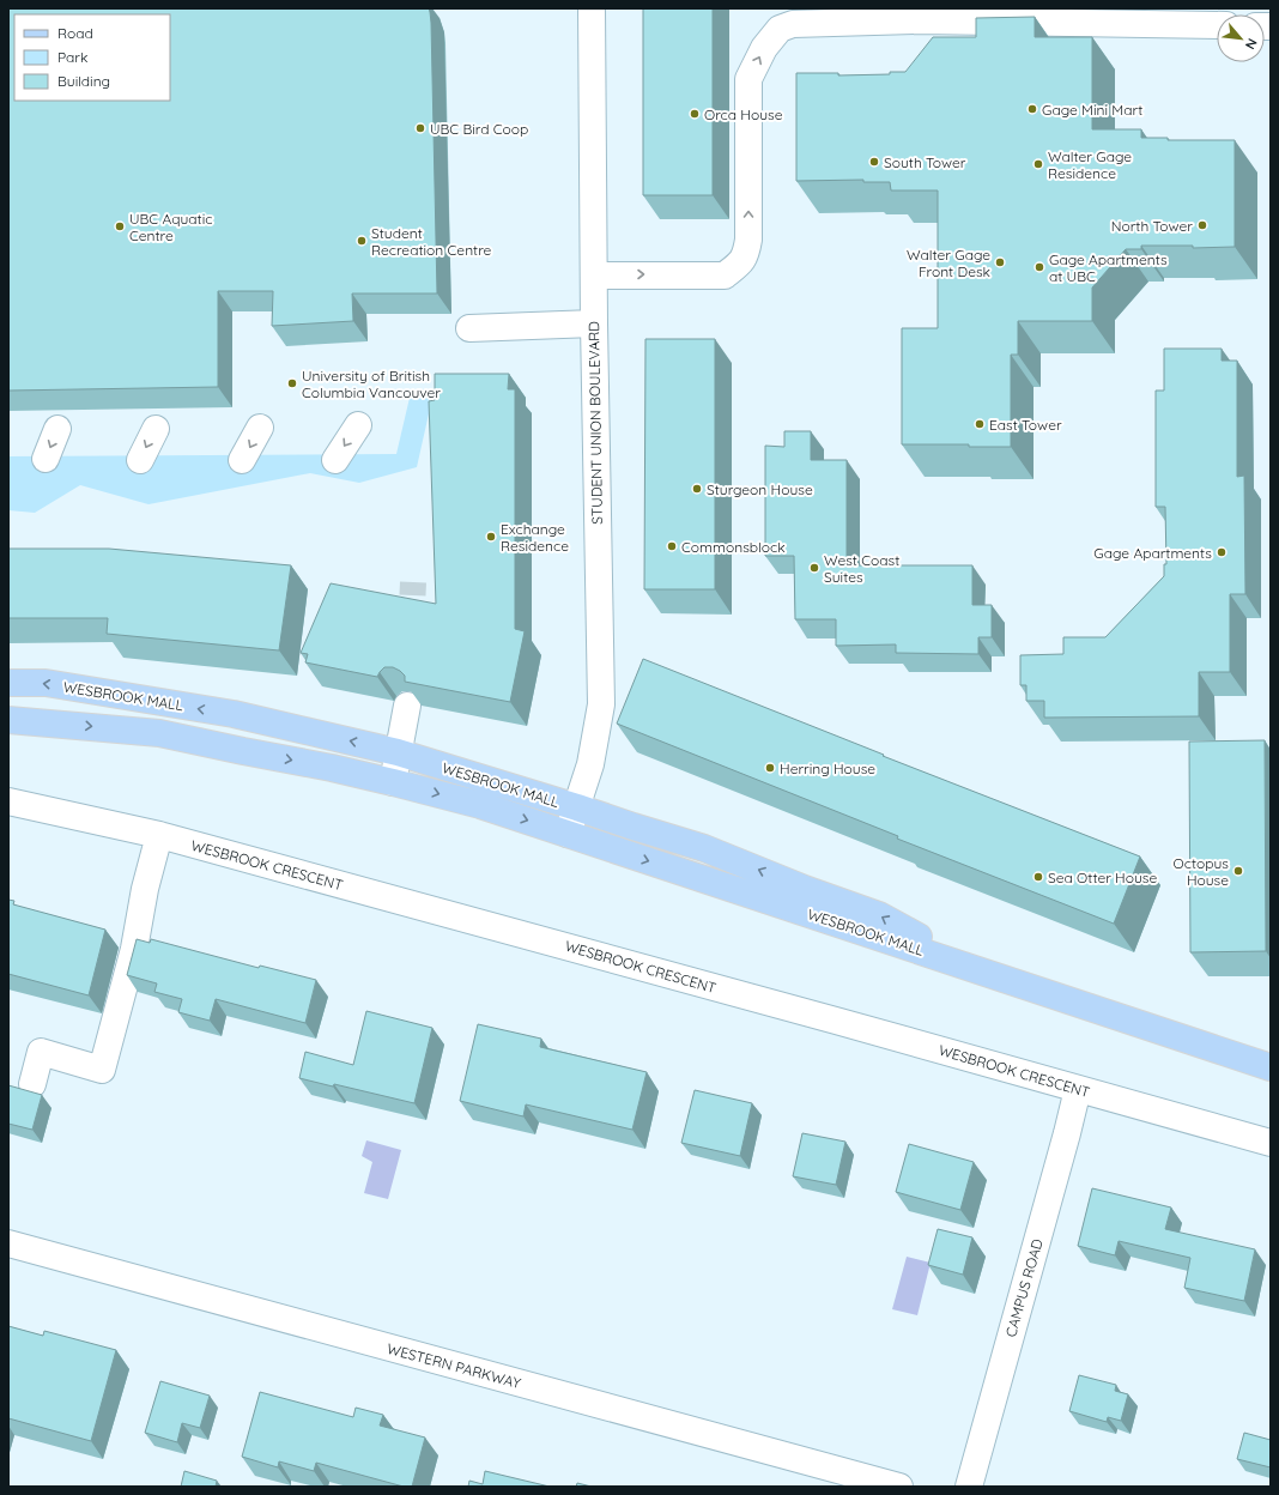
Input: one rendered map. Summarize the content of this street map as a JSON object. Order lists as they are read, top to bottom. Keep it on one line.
{"streets":{"main road":["WESBROOK MALL"],"street":["STUDENT UNION BOULEVARD","WESBROOK CRESCENT","CAMPUS ROAD","WESTERN PARKWAY"]},"crossings":[["STUDENT UNION BOULEVARD","WESBROOK MALL"],["WESBROOK CRESCENT","CAMPUS ROAD"]],"places":["Gage Mini Mart","Orca House","UBC Bird Coop","South Tower","Walter Gage Residence","North Tower","UBC Aquatic Centre","Student Recreation Centre","Walter Gage Front Desk","Gage Apartments at UBC","University of British Columbia Vancouver","East Tower","Sturgeon House","Exchange Residence","Commonsblock","Gage Apartments","West Coast Suites","Herring House","Octopus House","Sea Otter House"],"legend":["Road","Park","Building"],"north":"bottom right"}
